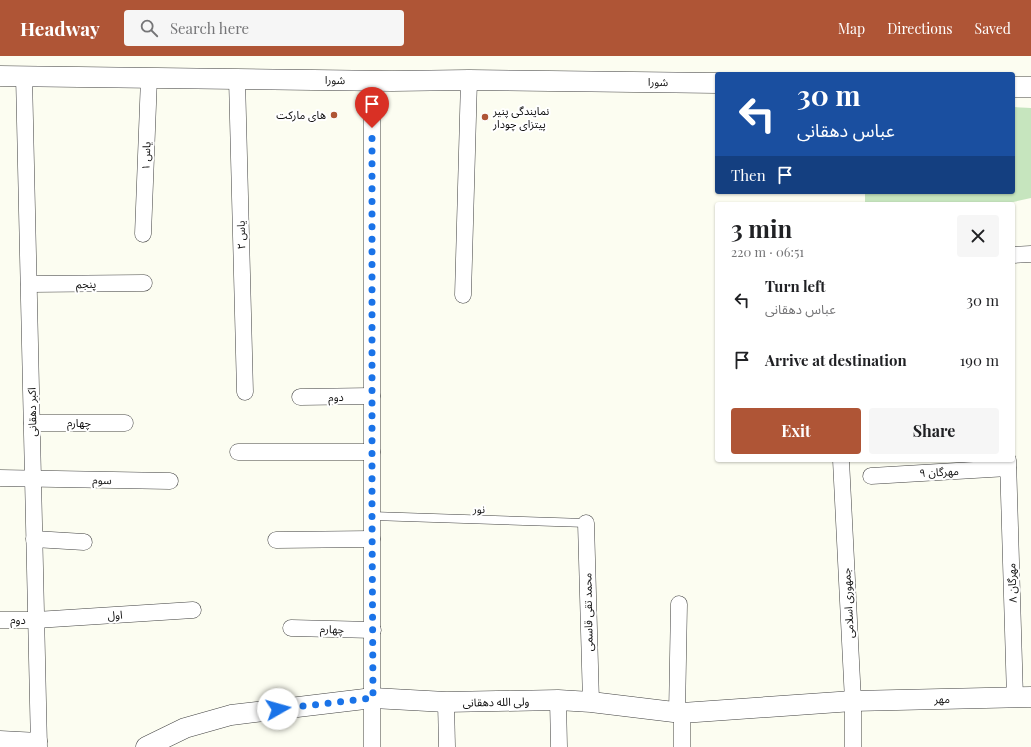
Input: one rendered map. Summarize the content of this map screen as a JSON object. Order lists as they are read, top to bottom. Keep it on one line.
{"streets":{"street":["شورا","یاس ۱","یاس ۲","پنجم","دوم","اکبر دهقانی","چهارم","مهرگان ۹","سوم","مهرگان ۸","جمهوری اسلامی","محمد تقی قاسمی","اول","مهر","ولی الله دهقانی"],"lane":["نور"]},"crossings":[["شورا","یاس ۱"],["شورا","یاس ۲"],["شورا","اکبر دهقانی"],["پنجم","اکبر دهقانی"],["دوم","اکبر دهقانی"],["دوم","اول"],["اکبر دهقانی","چهارم"],["اکبر دهقانی","سوم"],["اکبر دهقانی","اول"],["مهرگان ۹","مهرگان ۸"],["نور","محمد تقی قاسمی"],["مهرگان ۸","مهر"],["جمهوری اسلامی","مهر"],["جمهوری اسلامی","ولی الله دهقانی"],["محمد تقی قاسمی","ولی الله دهقانی"],["مهر","ولی الله دهقانی"]],"places":["های مارکت","نمایندگی پنیر پیتزای چودار"],"page":{"header":"Headway","search":"Search here","nav":["Map","Directions","Saved"],"turn":["30 m","عباس دهقانی"],"then":"Then","heading":["3 min","220 m · 06:51"],"list":[{"name":"Turn left","note":"عباس دهقانی","value":"30 m"},{"name":"Arrive at destination","value":"190 m"}],"buttons":["Exit","Share"]}}
